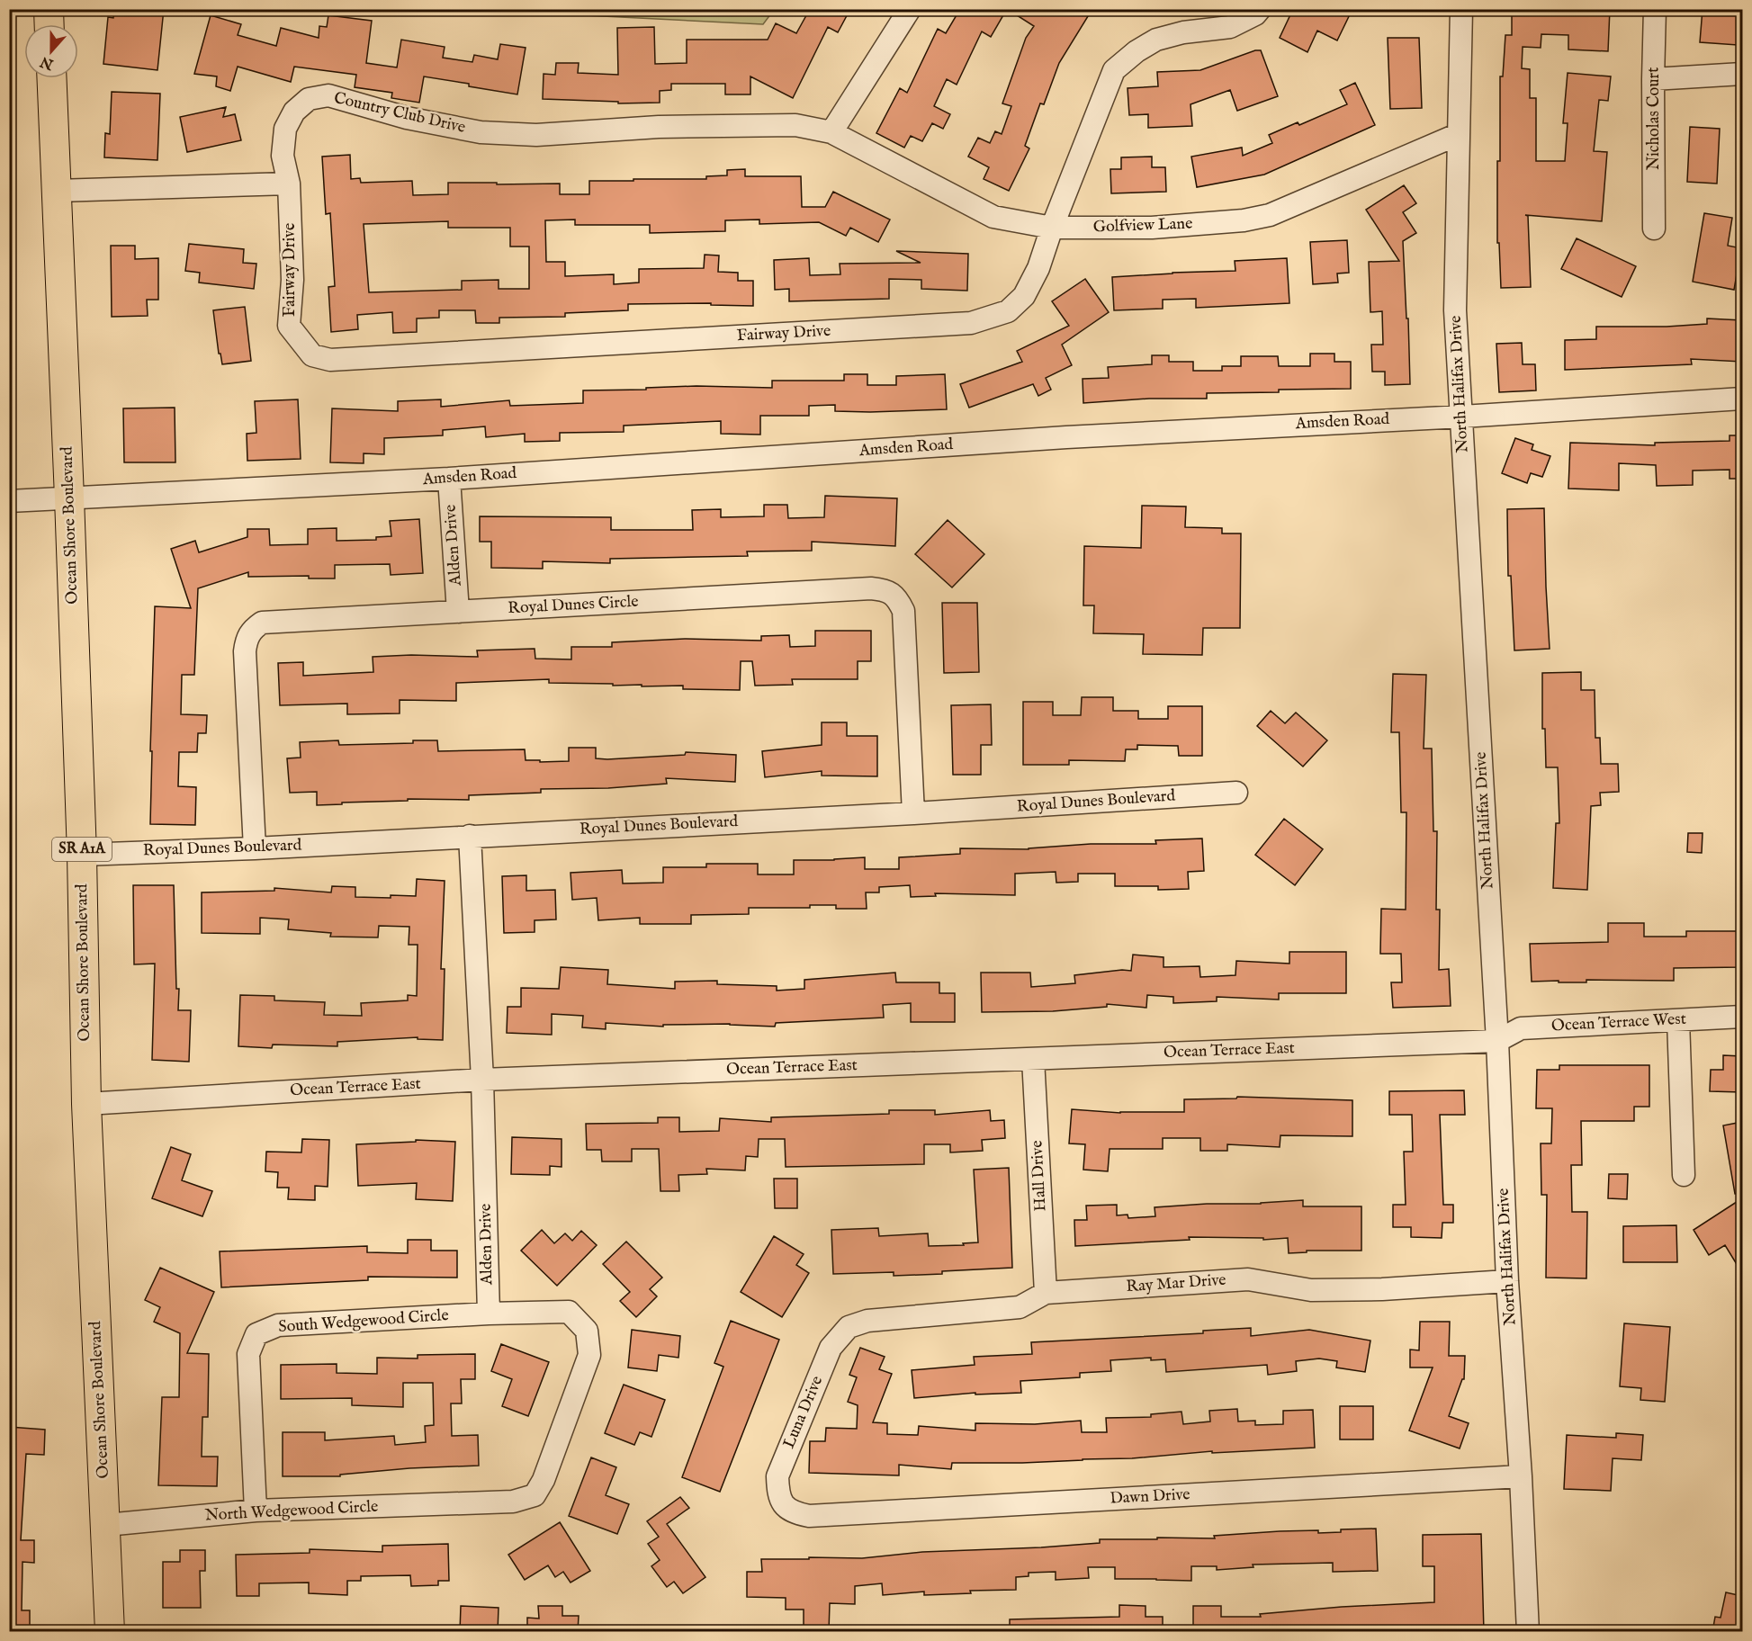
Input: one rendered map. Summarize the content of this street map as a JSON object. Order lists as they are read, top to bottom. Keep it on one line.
{"streets":{"main road":["Ocean Shore Boulevard","SR A1A"],"street":["Country Club Drive","Nicholas Court","Golfview Lane","Fairway Drive","North Halifax Drive","Amsden Road","Alden Drive","Royal Dunes Circle","Royal Dunes Boulevard","Ocean Terrace West","Ocean Terrace East","Hall Drive","Ray Mar Drive","South Wedgewood Circle","Luna Drive","Dawn Drive","North Wedgewood Circle"]},"crossings":[["Country Club Drive","Golfview Lane"],["Country Club Drive","Fairway Drive"],["Golfview Lane","Fairway Drive"],["Golfview Lane","North Halifax Drive"],["North Halifax Drive","Amsden Road"],["North Halifax Drive","Ocean Terrace West"],["North Halifax Drive","Ocean Terrace East"],["North Halifax Drive","Ray Mar Drive"],["North Halifax Drive","Dawn Drive"],["Amsden Road","Ocean Shore Boulevard"],["Amsden Road","Alden Drive"],["Ocean Shore Boulevard","Royal Dunes Boulevard"],["Ocean Shore Boulevard","Ocean Terrace East"],["Ocean Shore Boulevard","North Wedgewood Circle"],["Alden Drive","Royal Dunes Circle"],["Alden Drive","Royal Dunes Boulevard"],["Alden Drive","Ocean Terrace East"],["Alden Drive","South Wedgewood Circle"],["Alden Drive","North Wedgewood Circle"],["Royal Dunes Circle","Royal Dunes Boulevard"],["Ocean Terrace West","Ocean Terrace East"],["Ocean Terrace East","Hall Drive"],["Hall Drive","Ray Mar Drive"],["Ray Mar Drive","Luna Drive"],["South Wedgewood Circle","North Wedgewood Circle"],["Luna Drive","Dawn Drive"]],"north":"bottom"}
